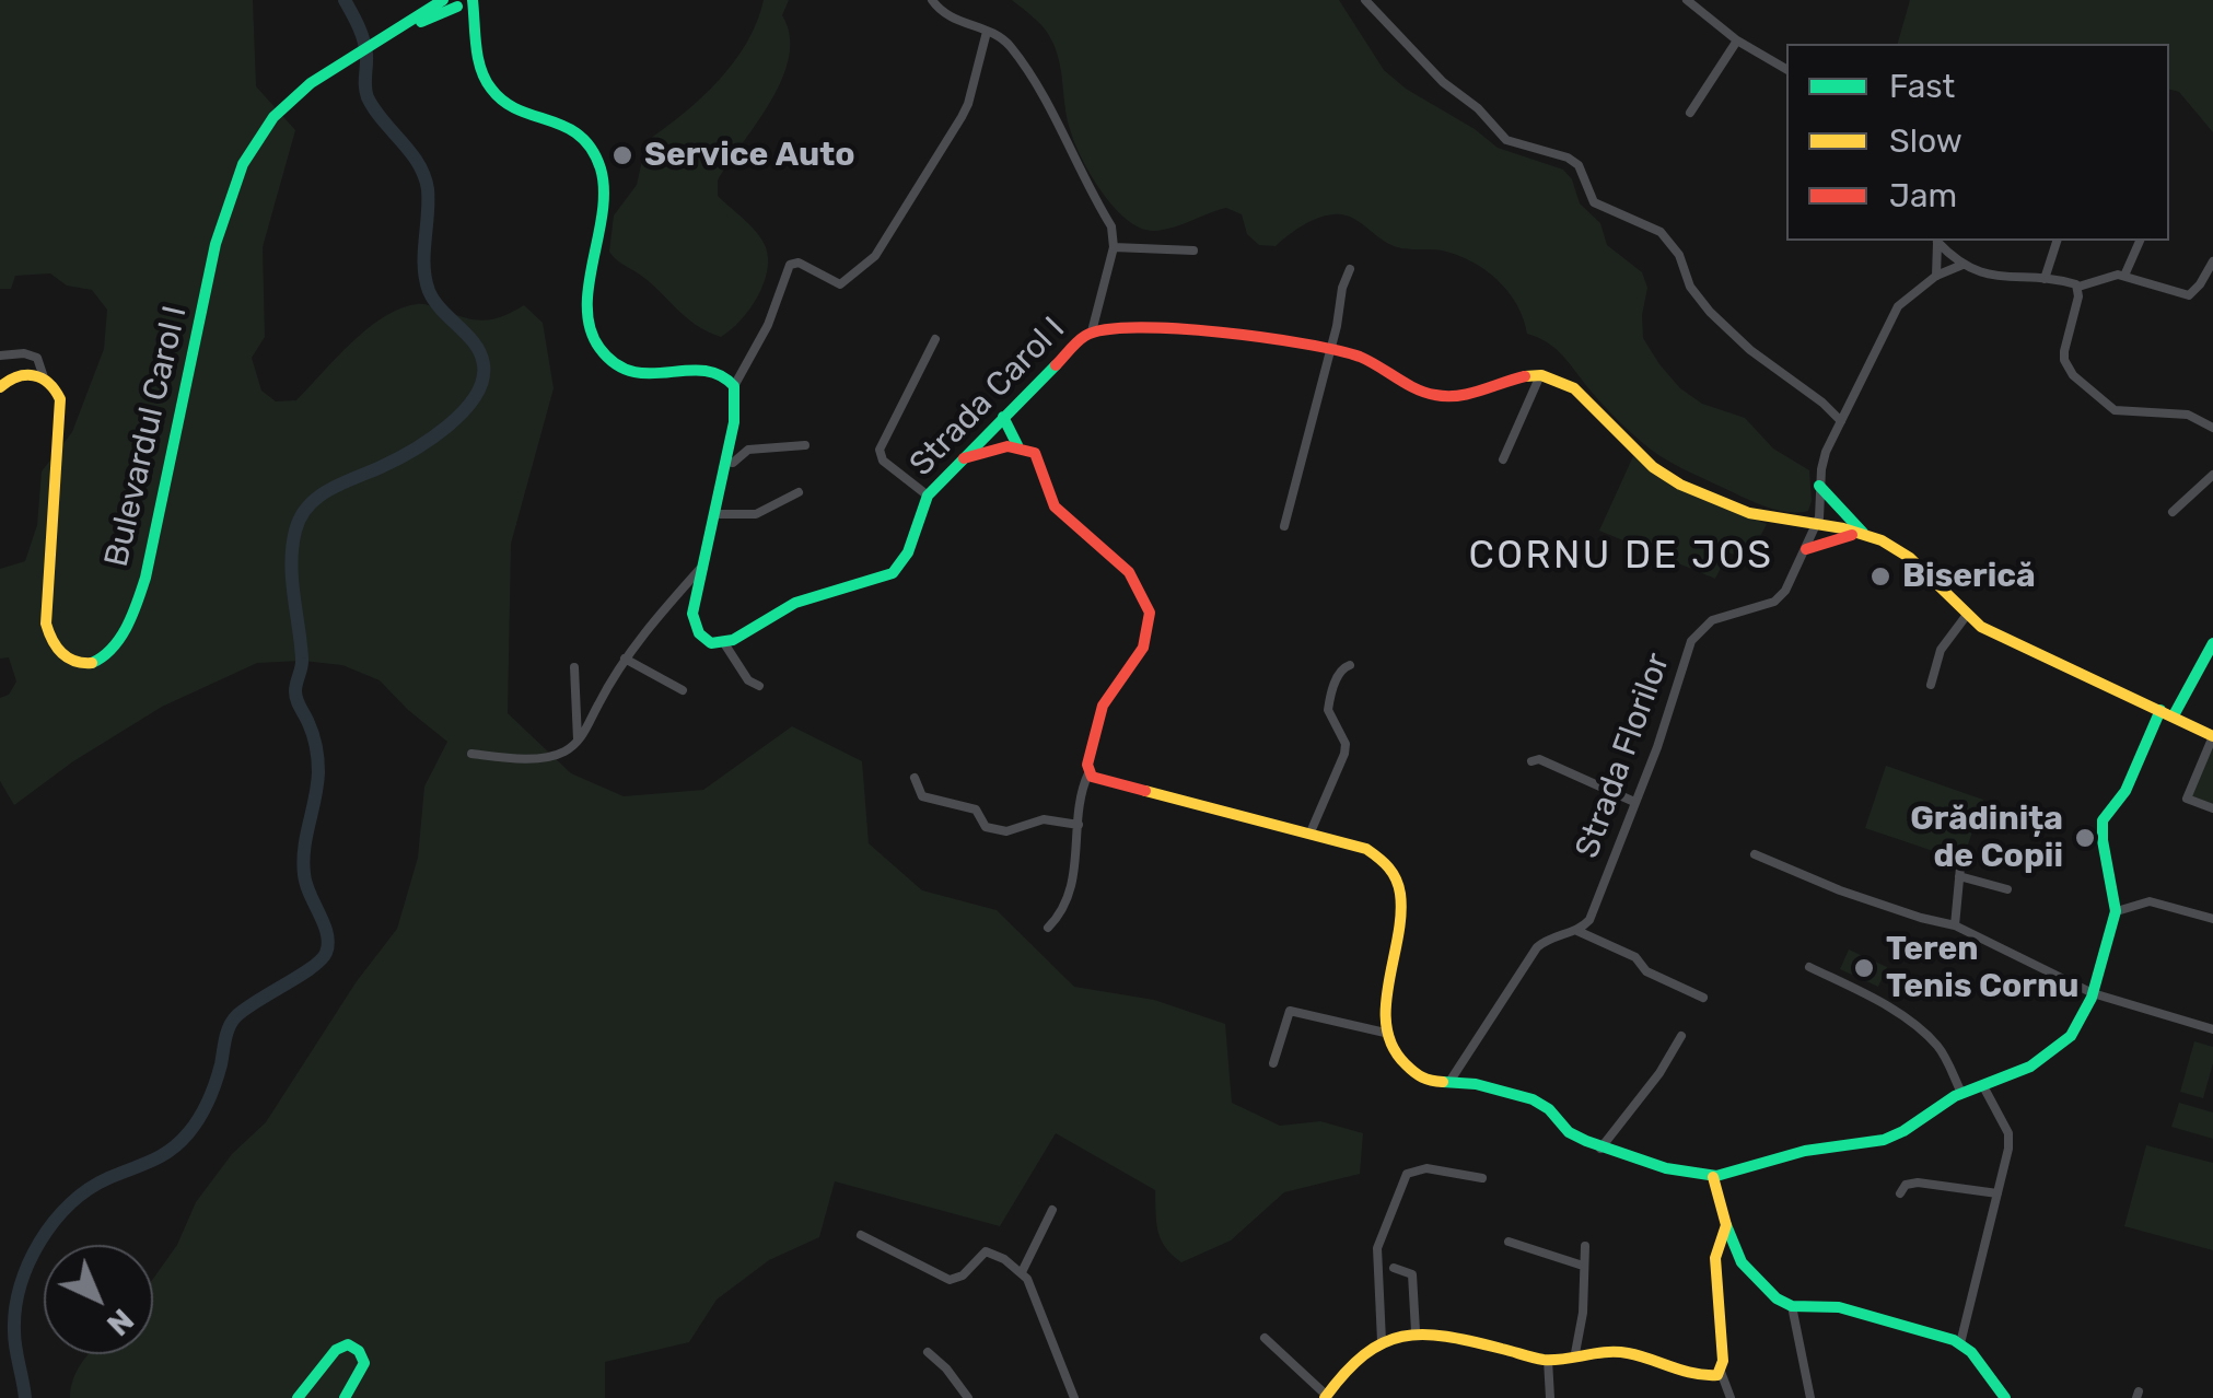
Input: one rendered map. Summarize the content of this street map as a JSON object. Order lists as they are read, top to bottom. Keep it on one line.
{"streets":{"main road":["Strada Carol I","Bulevardul Carol I"],"street":["Strada Florilor"]},"districts":["CORNU DE JOS"],"places":["Service Auto","Biserică","Grădinița de Copii","Teren Tenis Cornu"],"legend":["Fast","Slow","Jam"],"north":"bottom right"}
